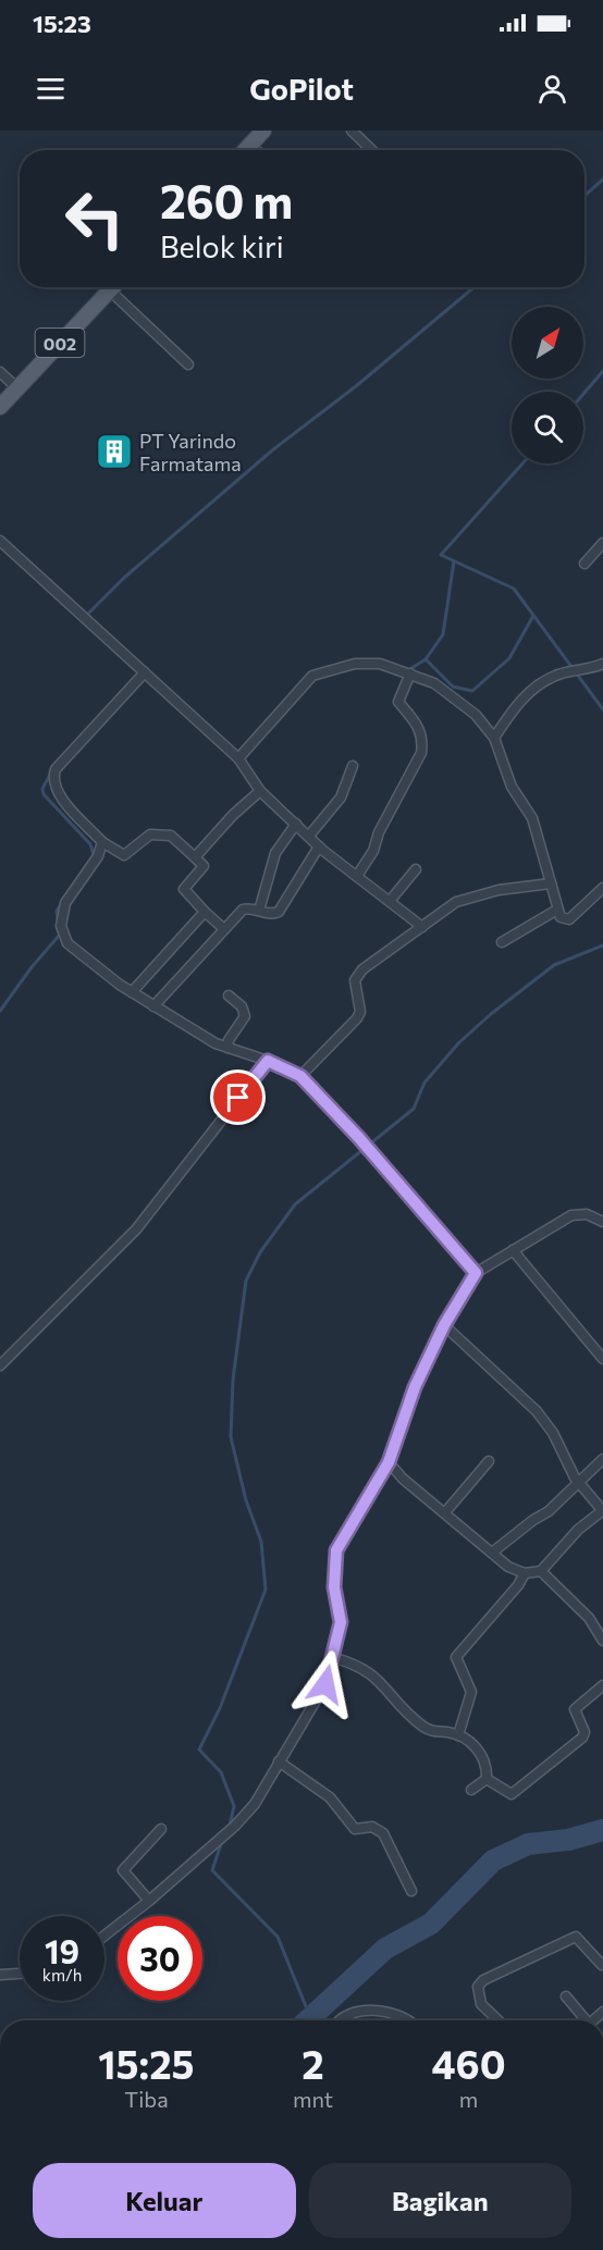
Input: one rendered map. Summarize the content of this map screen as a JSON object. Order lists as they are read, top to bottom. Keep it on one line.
{"streets":{"main road":["002"]},"places":{"building":["PT Yarindo Farmatama"]},"north":"top right","page":{"status":"15:23","header":"GoPilot","turn":["260 m","Belok kiri"],"speed":"19 km/h","limit":"30","eta":["15:25","Tiba","2","mnt","460","m"],"buttons":["Keluar","Bagikan"]}}
